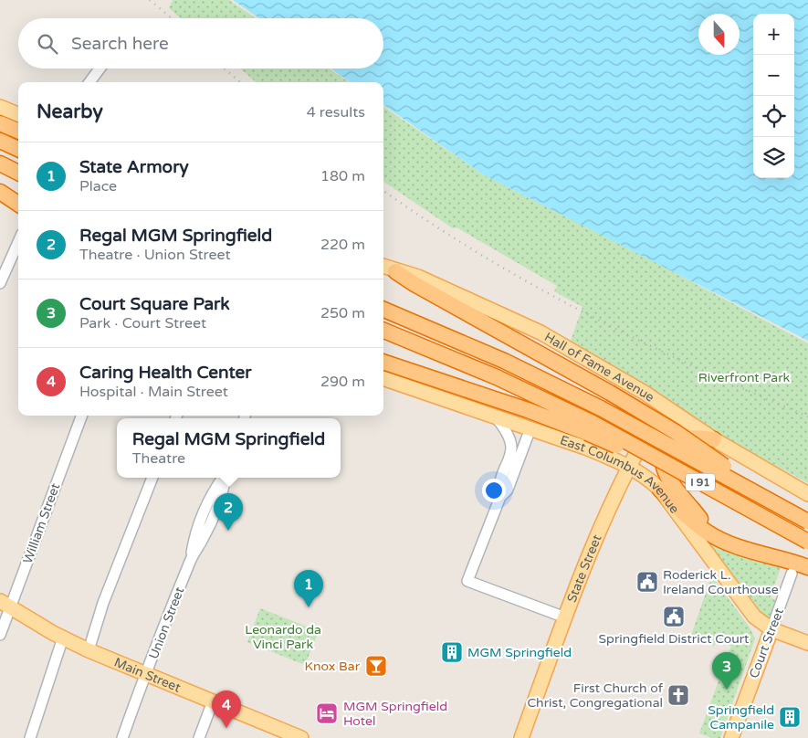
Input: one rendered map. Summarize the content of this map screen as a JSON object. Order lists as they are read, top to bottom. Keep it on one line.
{"streets":{"highway":["I 91"],"main road":["Hall of Fame Avenue","East Columbus Avenue","State Street","Court Street","Main Street"],"street":["William Street","Union Street"]},"crossings":[["Hall of Fame Avenue","State Street"],["East Columbus Avenue","State Street"],["East Columbus Avenue","Court Street"],["William Street","Main Street"],["Union Street","Main Street"]],"parks":["Riverfront Park","Leonardo da Vinci Park"],"places":{"public building":["Roderick L. Ireland Courthouse","Springfield District Court"],"building":["MGM Springfield","Springfield Campanile"],"bar":["Knox Bar"],"church":["First Church of Christ, Congregational"],"hotel":["MGM Springfield Hotel"]},"north":"bottom","page":{"map_buttons":["+","−"],"search":"Search here","heading":["Nearby","4 results"],"list":[{"mark":"1","name":"State Armory","note":"Place","value":"180 m"},{"mark":"2","name":"Regal MGM Springfield","note":"Theatre · Union Street","value":"220 m"},{"mark":"3","name":"Court Square Park","note":"Park · Court Street","value":"250 m"},{"mark":"4","name":"Caring Health Center","note":"Hospital · Main Street","value":"290 m"}],"popup":["Regal MGM Springfield","Theatre"],"pins":["2","1","3","4"]}}
